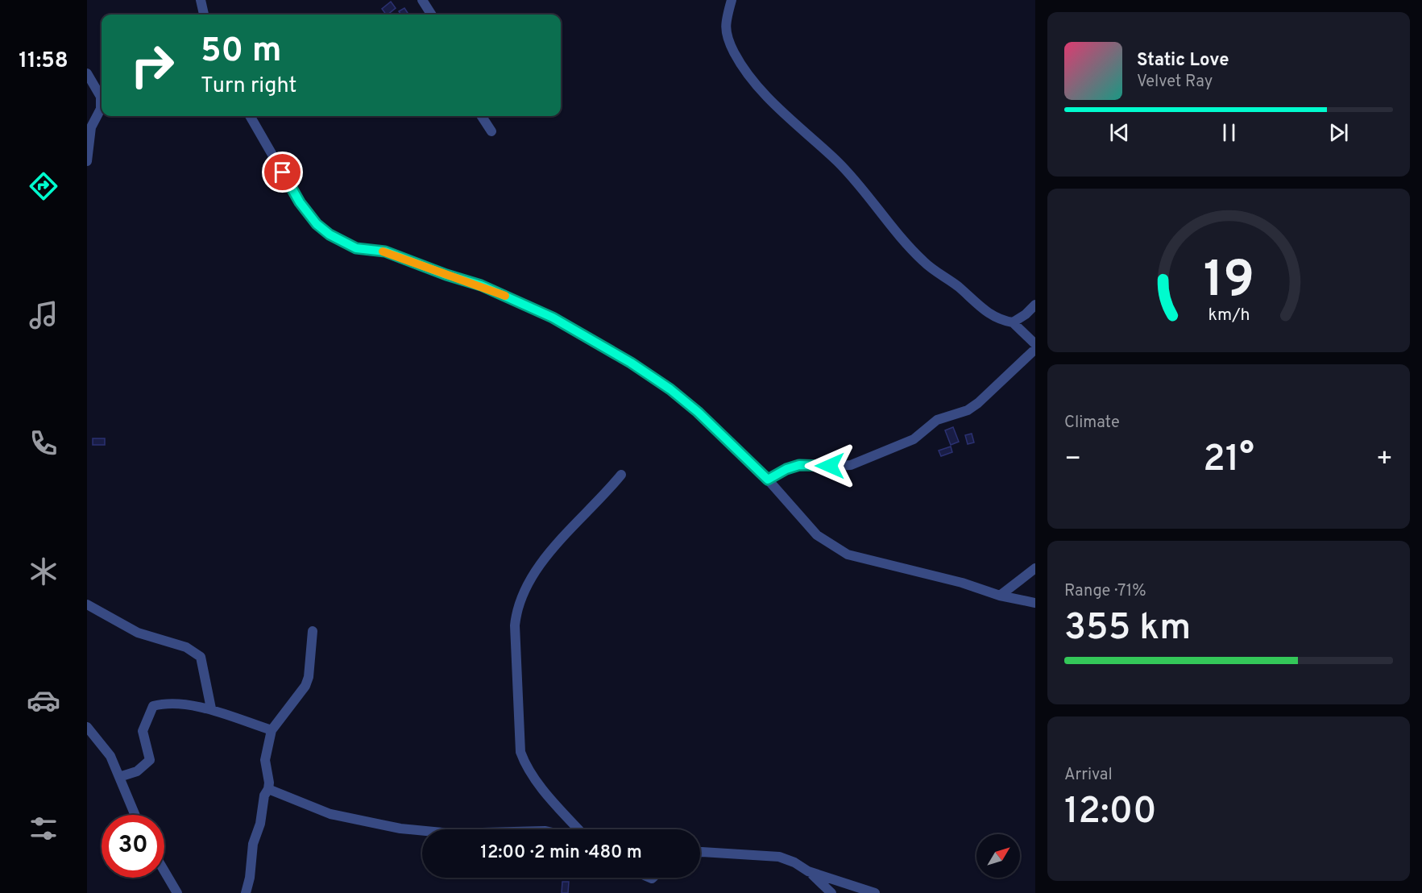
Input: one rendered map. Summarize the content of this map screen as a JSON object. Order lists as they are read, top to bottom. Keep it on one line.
{"north":"top right","page":{"tabs":"11:58","turn":["50 m","Turn right"],"song":["Static Love","Velvet Ray"],"tile":["Climate",["Range · 71%","355 km"],["Arrival","12:00"]],"heat":["−","21°","+"],"limit":"30","trip":"12:00 · 2 min · 480 m","gauge":["19","km/h"]}}
